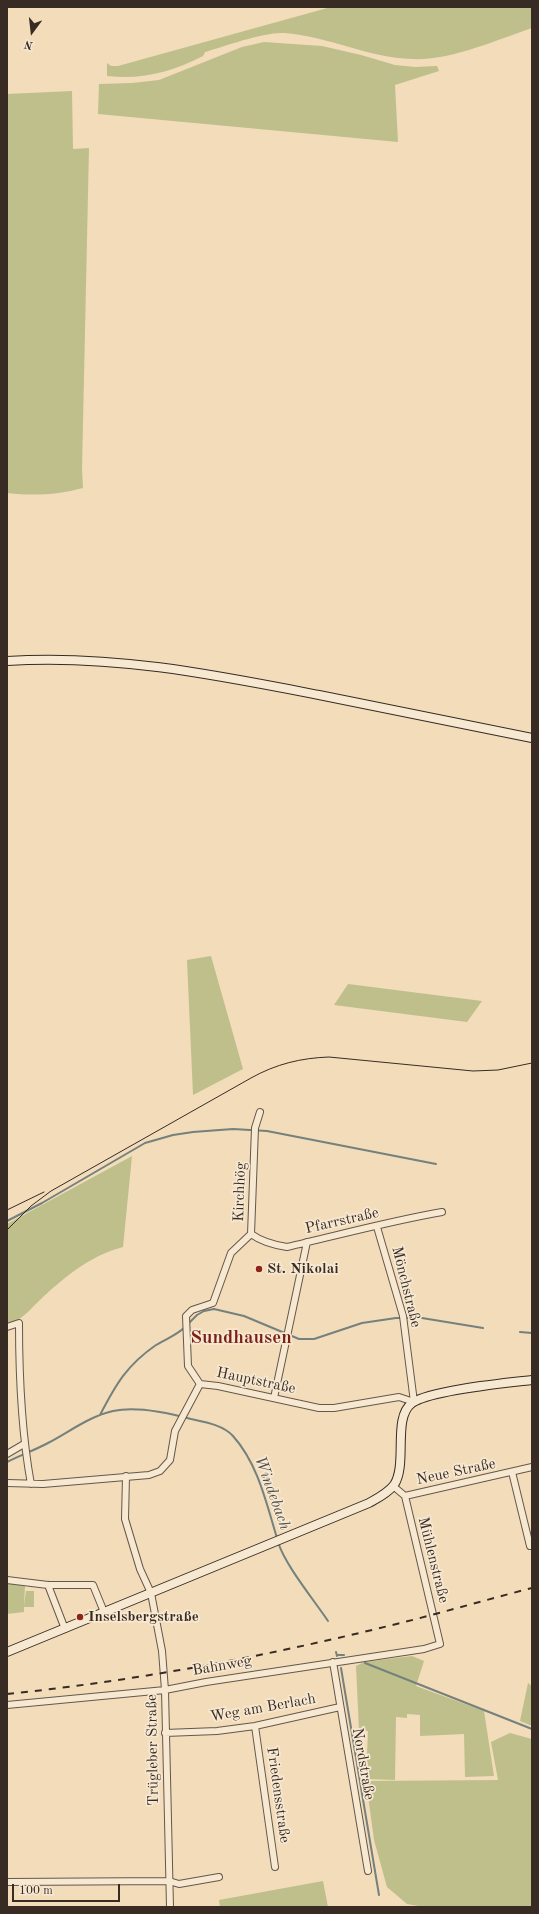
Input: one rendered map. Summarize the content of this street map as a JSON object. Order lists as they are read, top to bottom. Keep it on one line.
{"streets":{"street":["Kirchhög","Pfarrstraße","Mönchstraße","Hauptstraße","Neue Straße","Mühlenstraße","Bahnweg","Weg am Berlach","Trügleber Straße","Nordstraße","Friedensstraße"]},"crossings":[["Kirchhög","Pfarrstraße"],["Kirchhög","Hauptstraße"],["Pfarrstraße","Mönchstraße"],["Mönchstraße","Hauptstraße"],["Hauptstraße","Trügleber Straße"],["Neue Straße","Mühlenstraße"],["Mühlenstraße","Bahnweg"],["Bahnweg","Trügleber Straße"],["Bahnweg","Nordstraße"],["Weg am Berlach","Trügleber Straße"],["Weg am Berlach","Nordstraße"],["Weg am Berlach","Friedensstraße"]],"districts":["Sundhausen"],"water":["Windebach"],"places":["St. Nikolai","Inselsbergstraße"],"scale_bar":"100 m","north":"bottom"}
